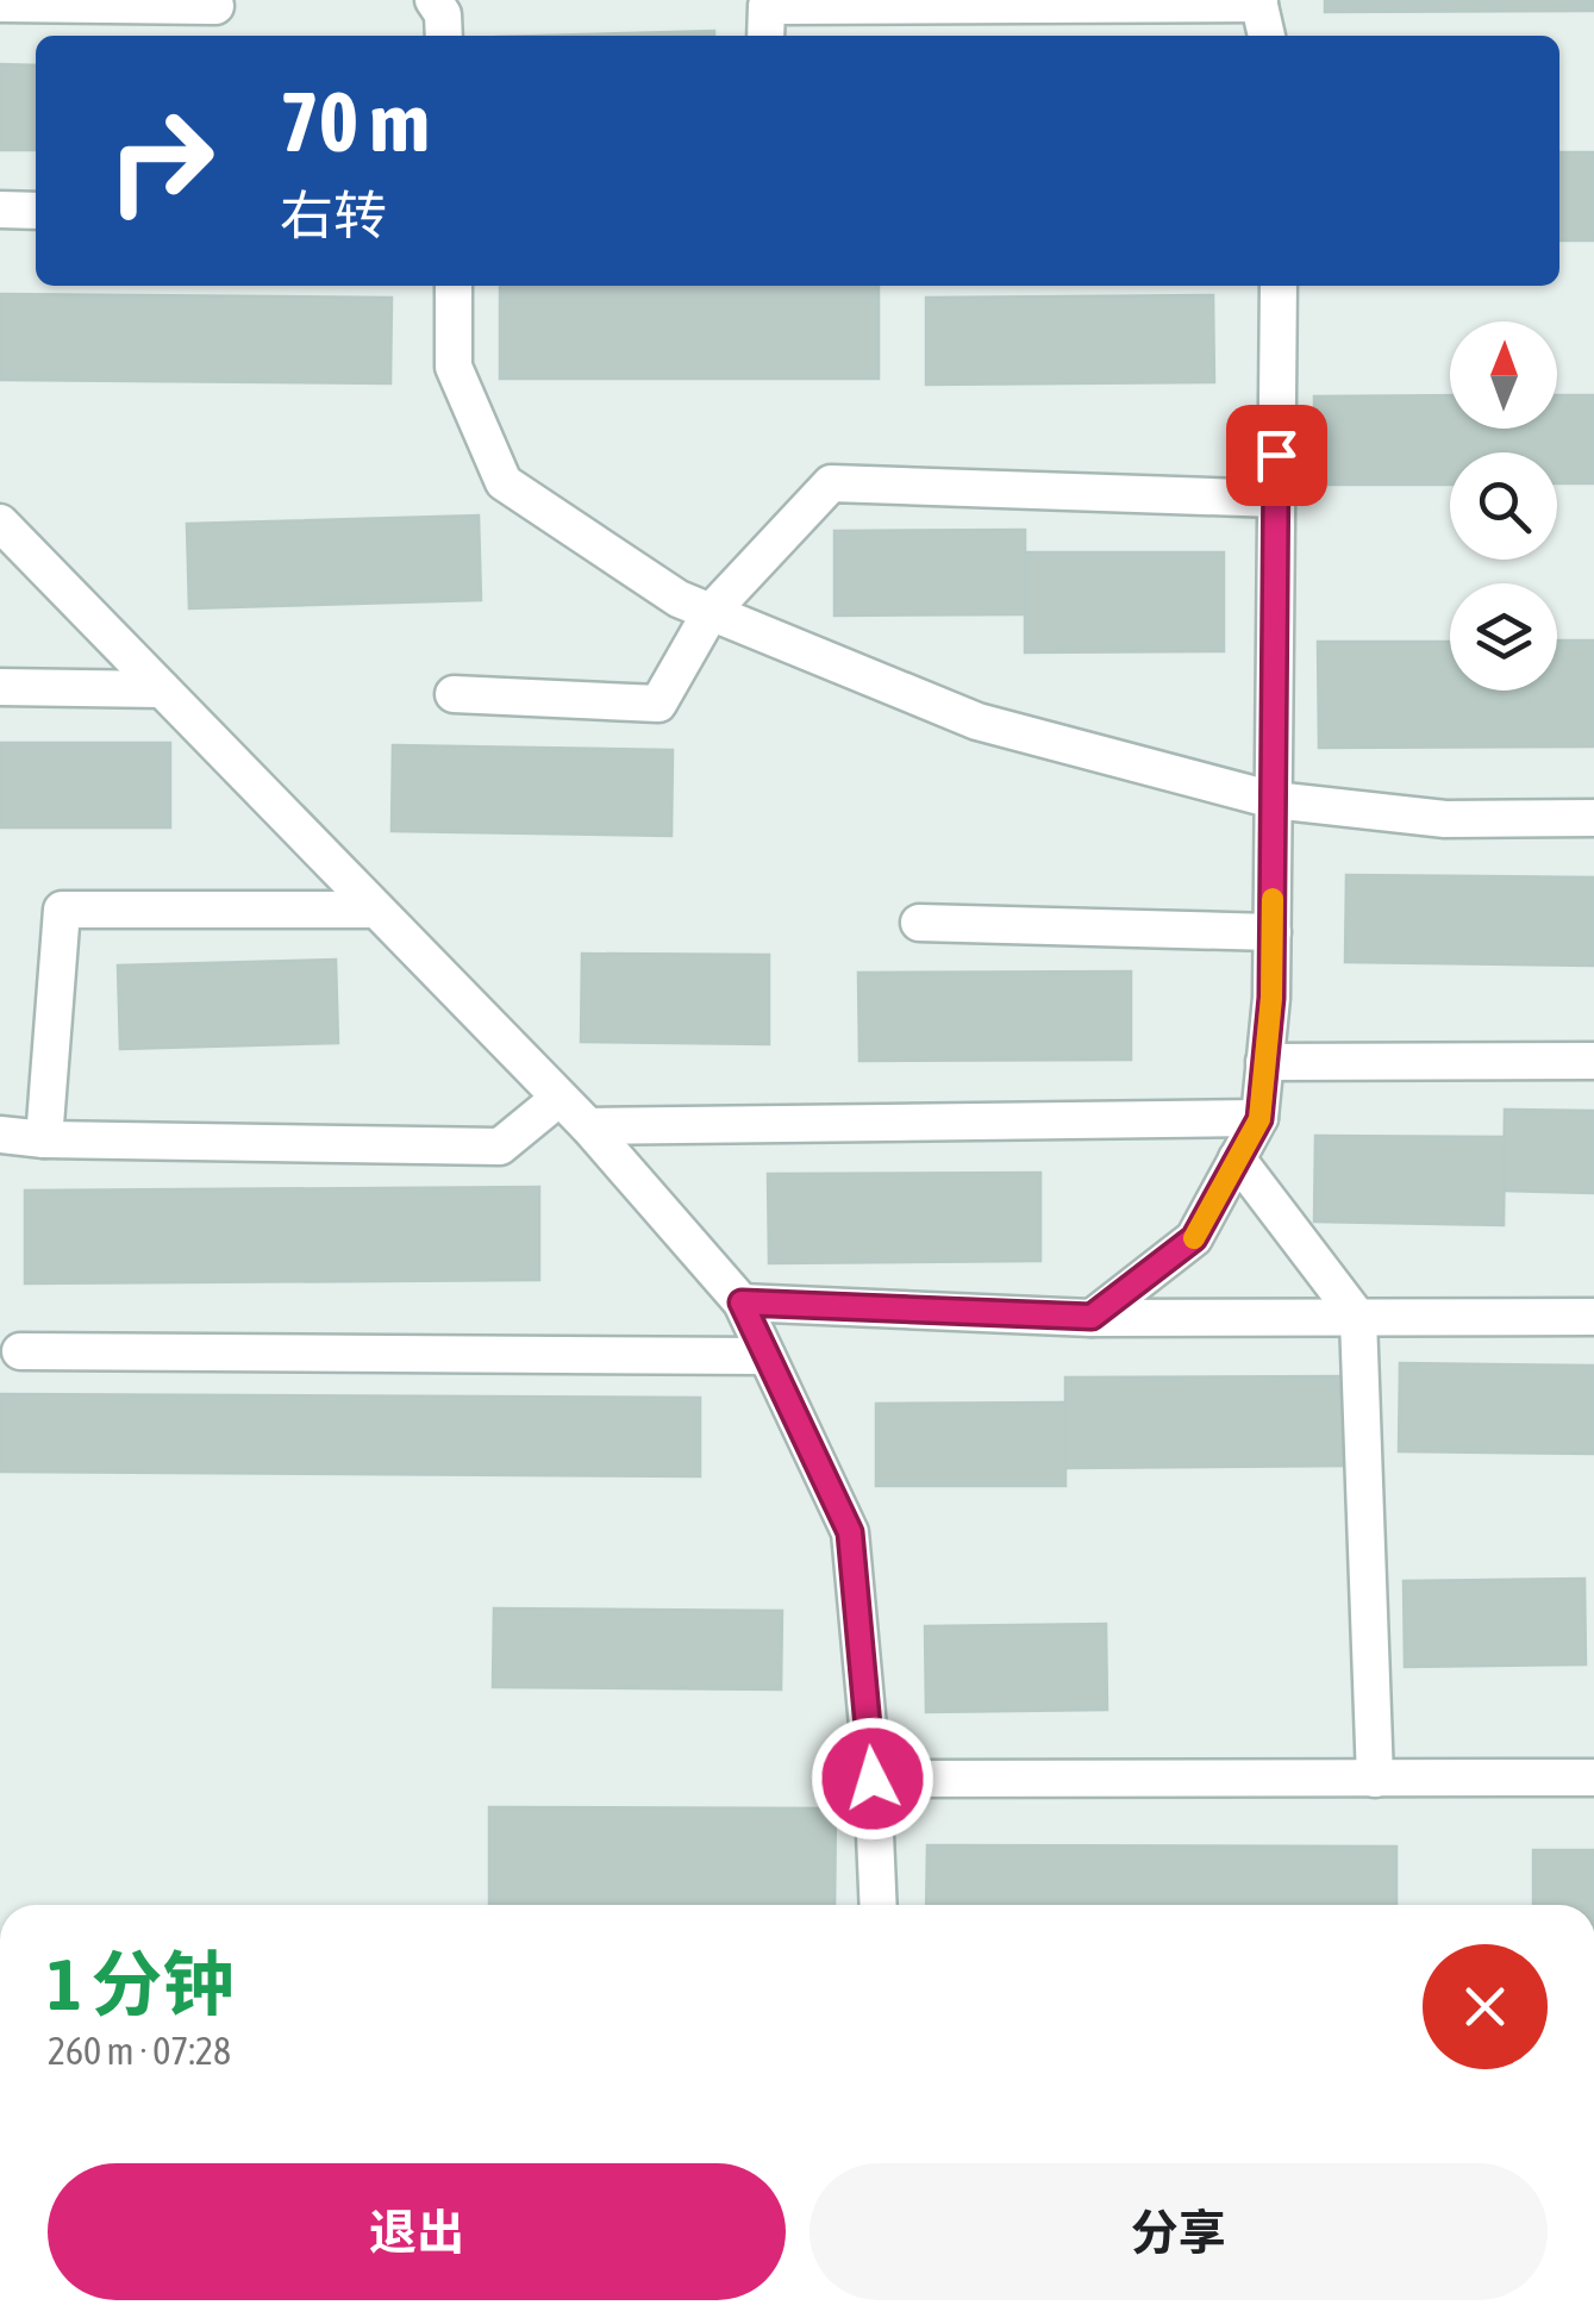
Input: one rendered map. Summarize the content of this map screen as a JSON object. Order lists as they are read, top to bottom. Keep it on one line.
{"north":"top","page":{"turn":["70 m","右转"],"heading":["1 分钟","260 m · 07:28"],"buttons":["退出","分享"]}}
